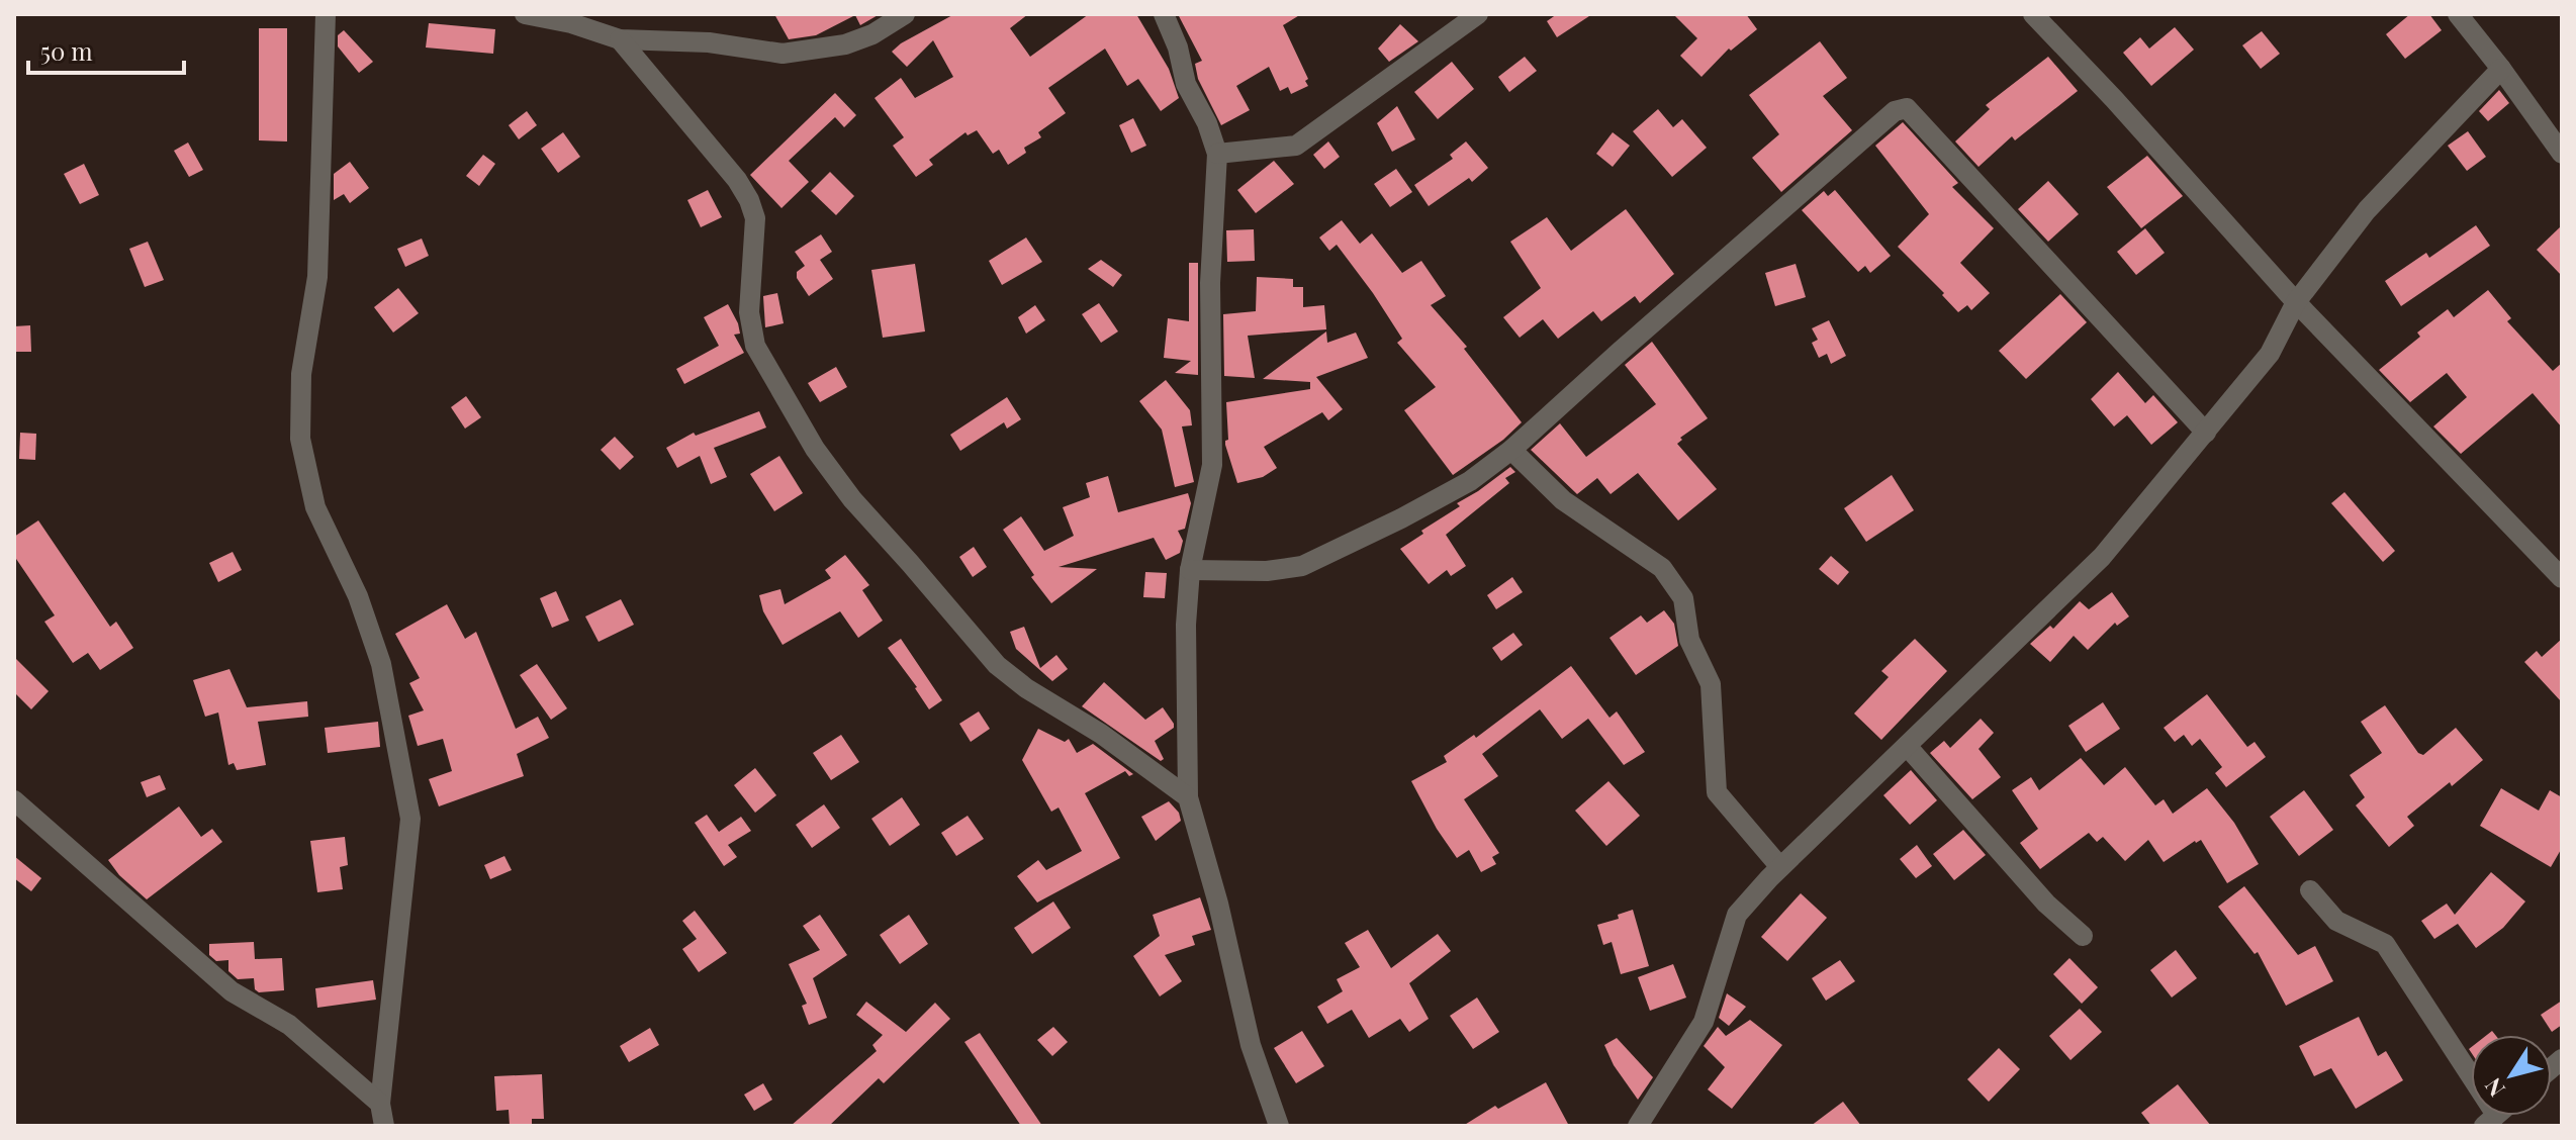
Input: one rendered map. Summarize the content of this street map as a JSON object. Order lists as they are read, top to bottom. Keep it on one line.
{"scale_bar":"50 m","north":"bottom left"}
